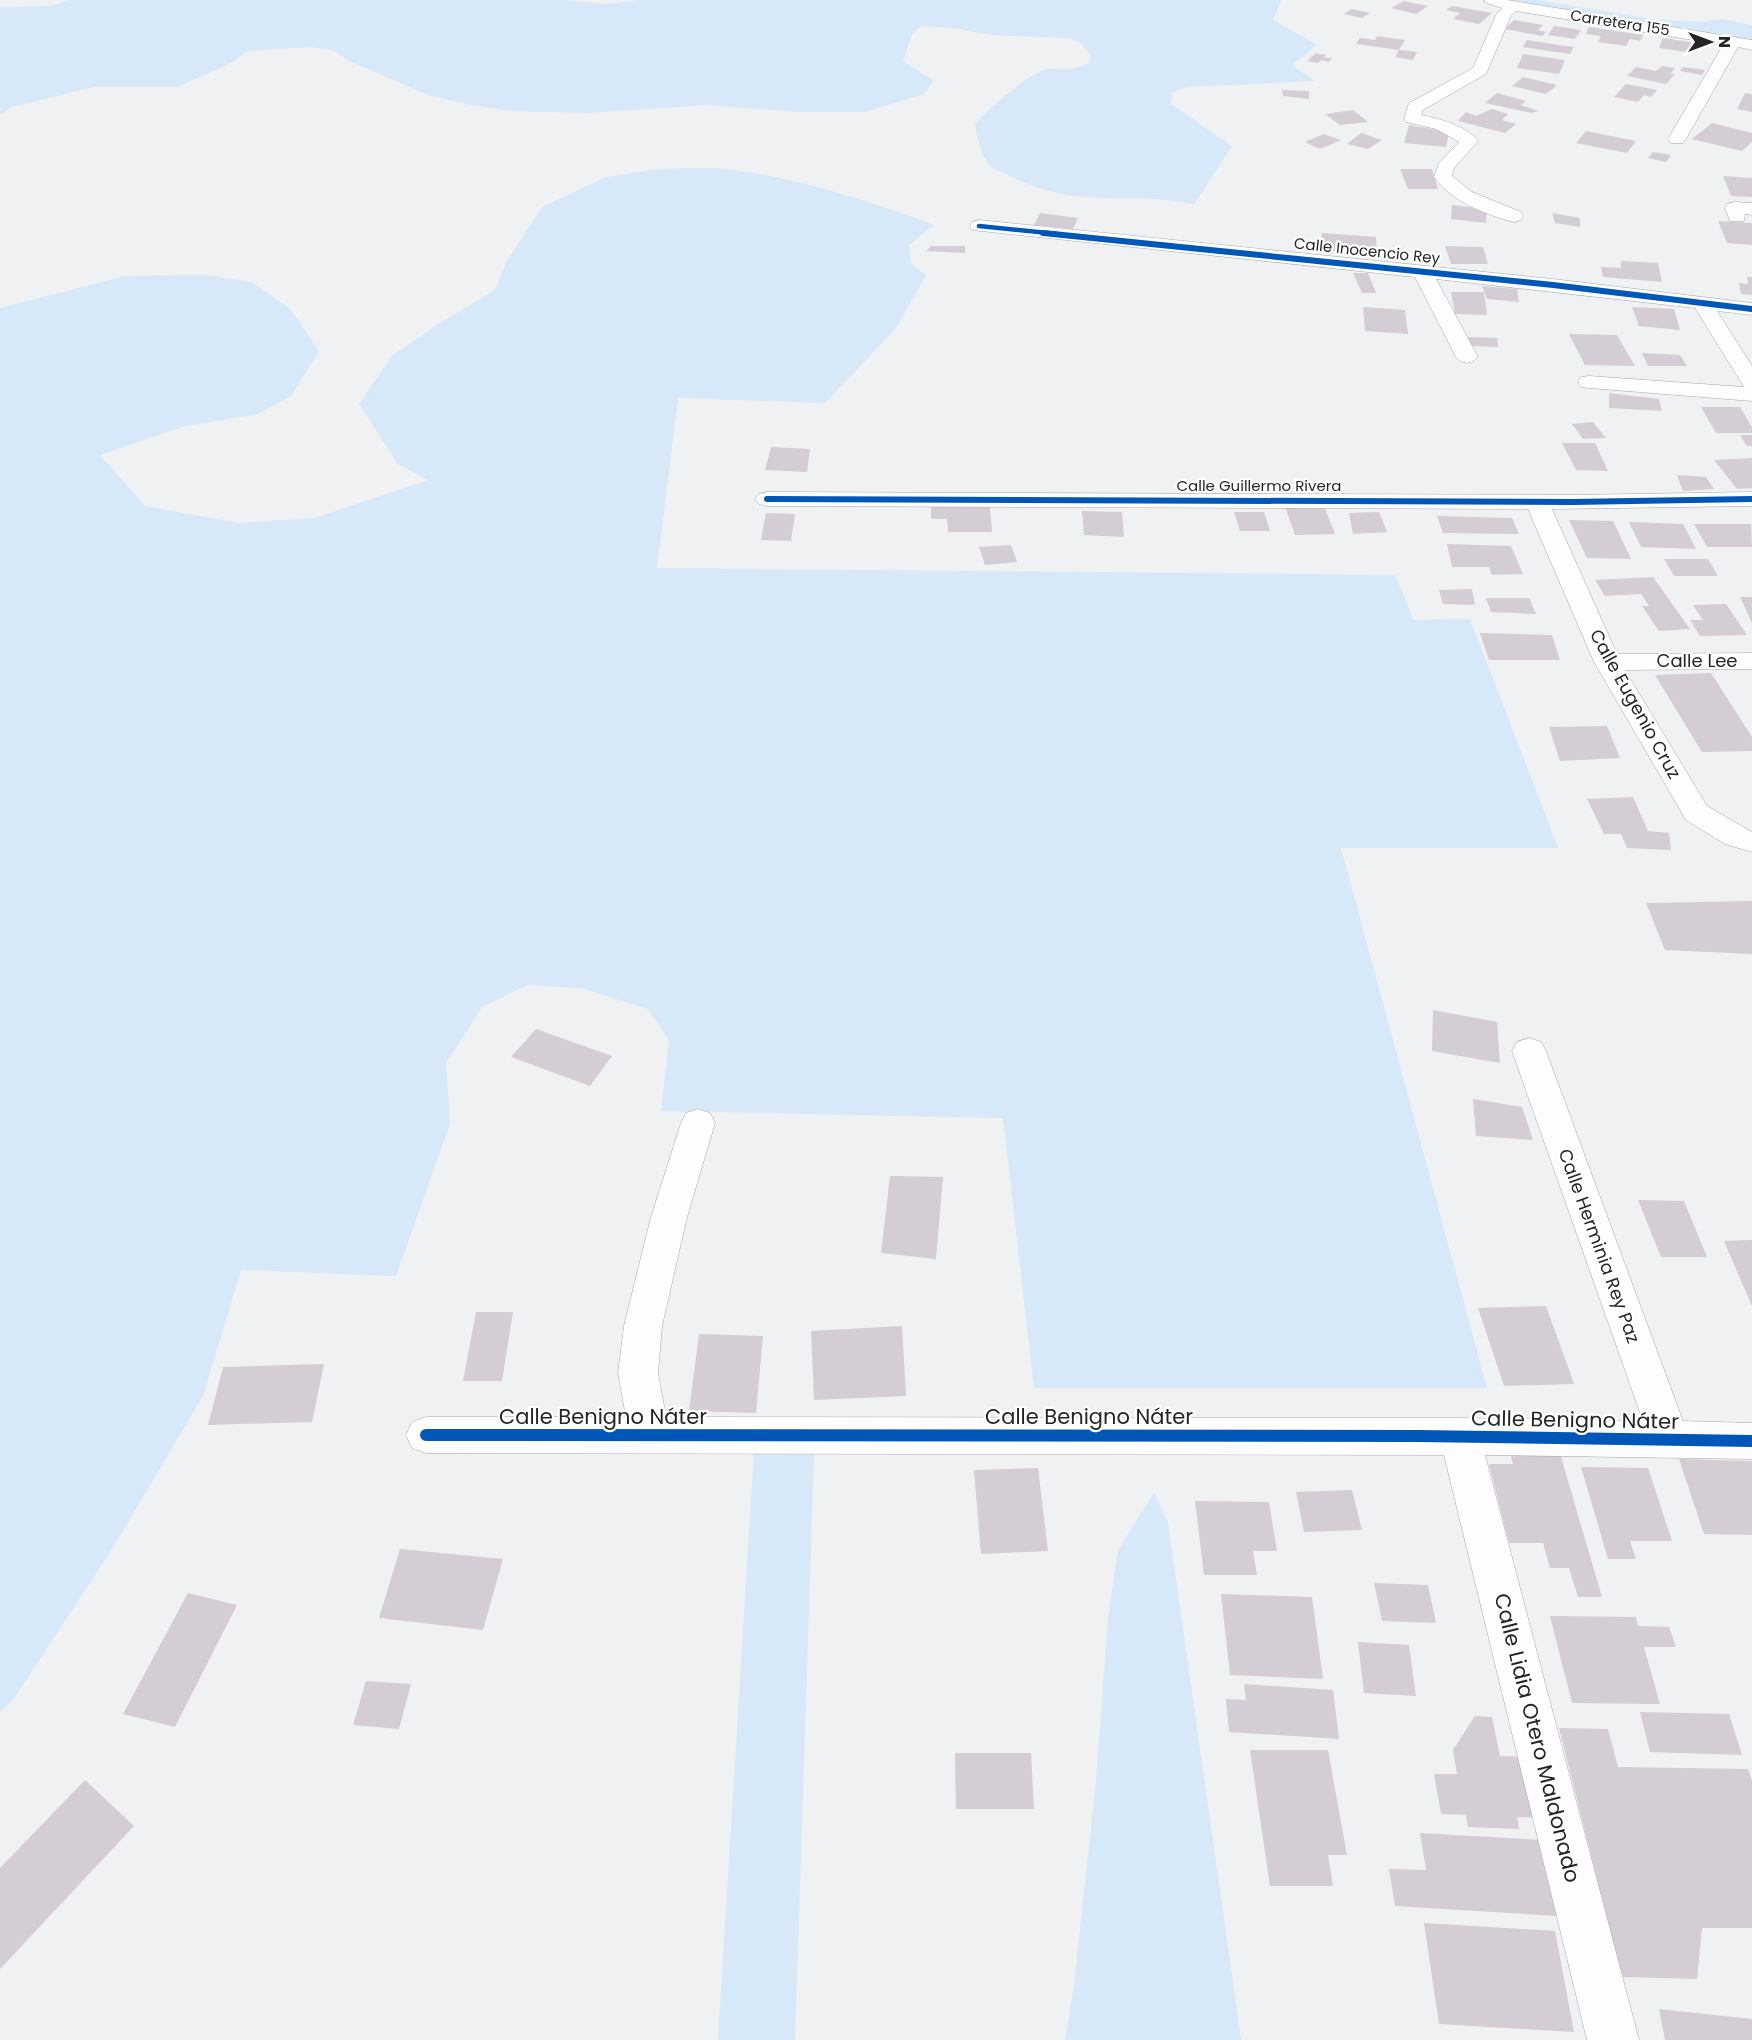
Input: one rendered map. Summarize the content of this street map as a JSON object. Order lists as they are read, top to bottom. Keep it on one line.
{"streets":{"street":["Carretera 155","Calle Inocencio Rey","Calle Guillermo Rivera","Calle Lee","Calle Eugenio Cruz","Calle Herminia Rey Paz","Calle Benigno Náter","Calle Lidia Otero Maldonado"]},"crossings":[["Calle Guillermo Rivera","Calle Eugenio Cruz"],["Calle Lee","Calle Eugenio Cruz"],["Calle Herminia Rey Paz","Calle Benigno Náter"],["Calle Benigno Náter","Calle Lidia Otero Maldonado"]],"north":"right"}
